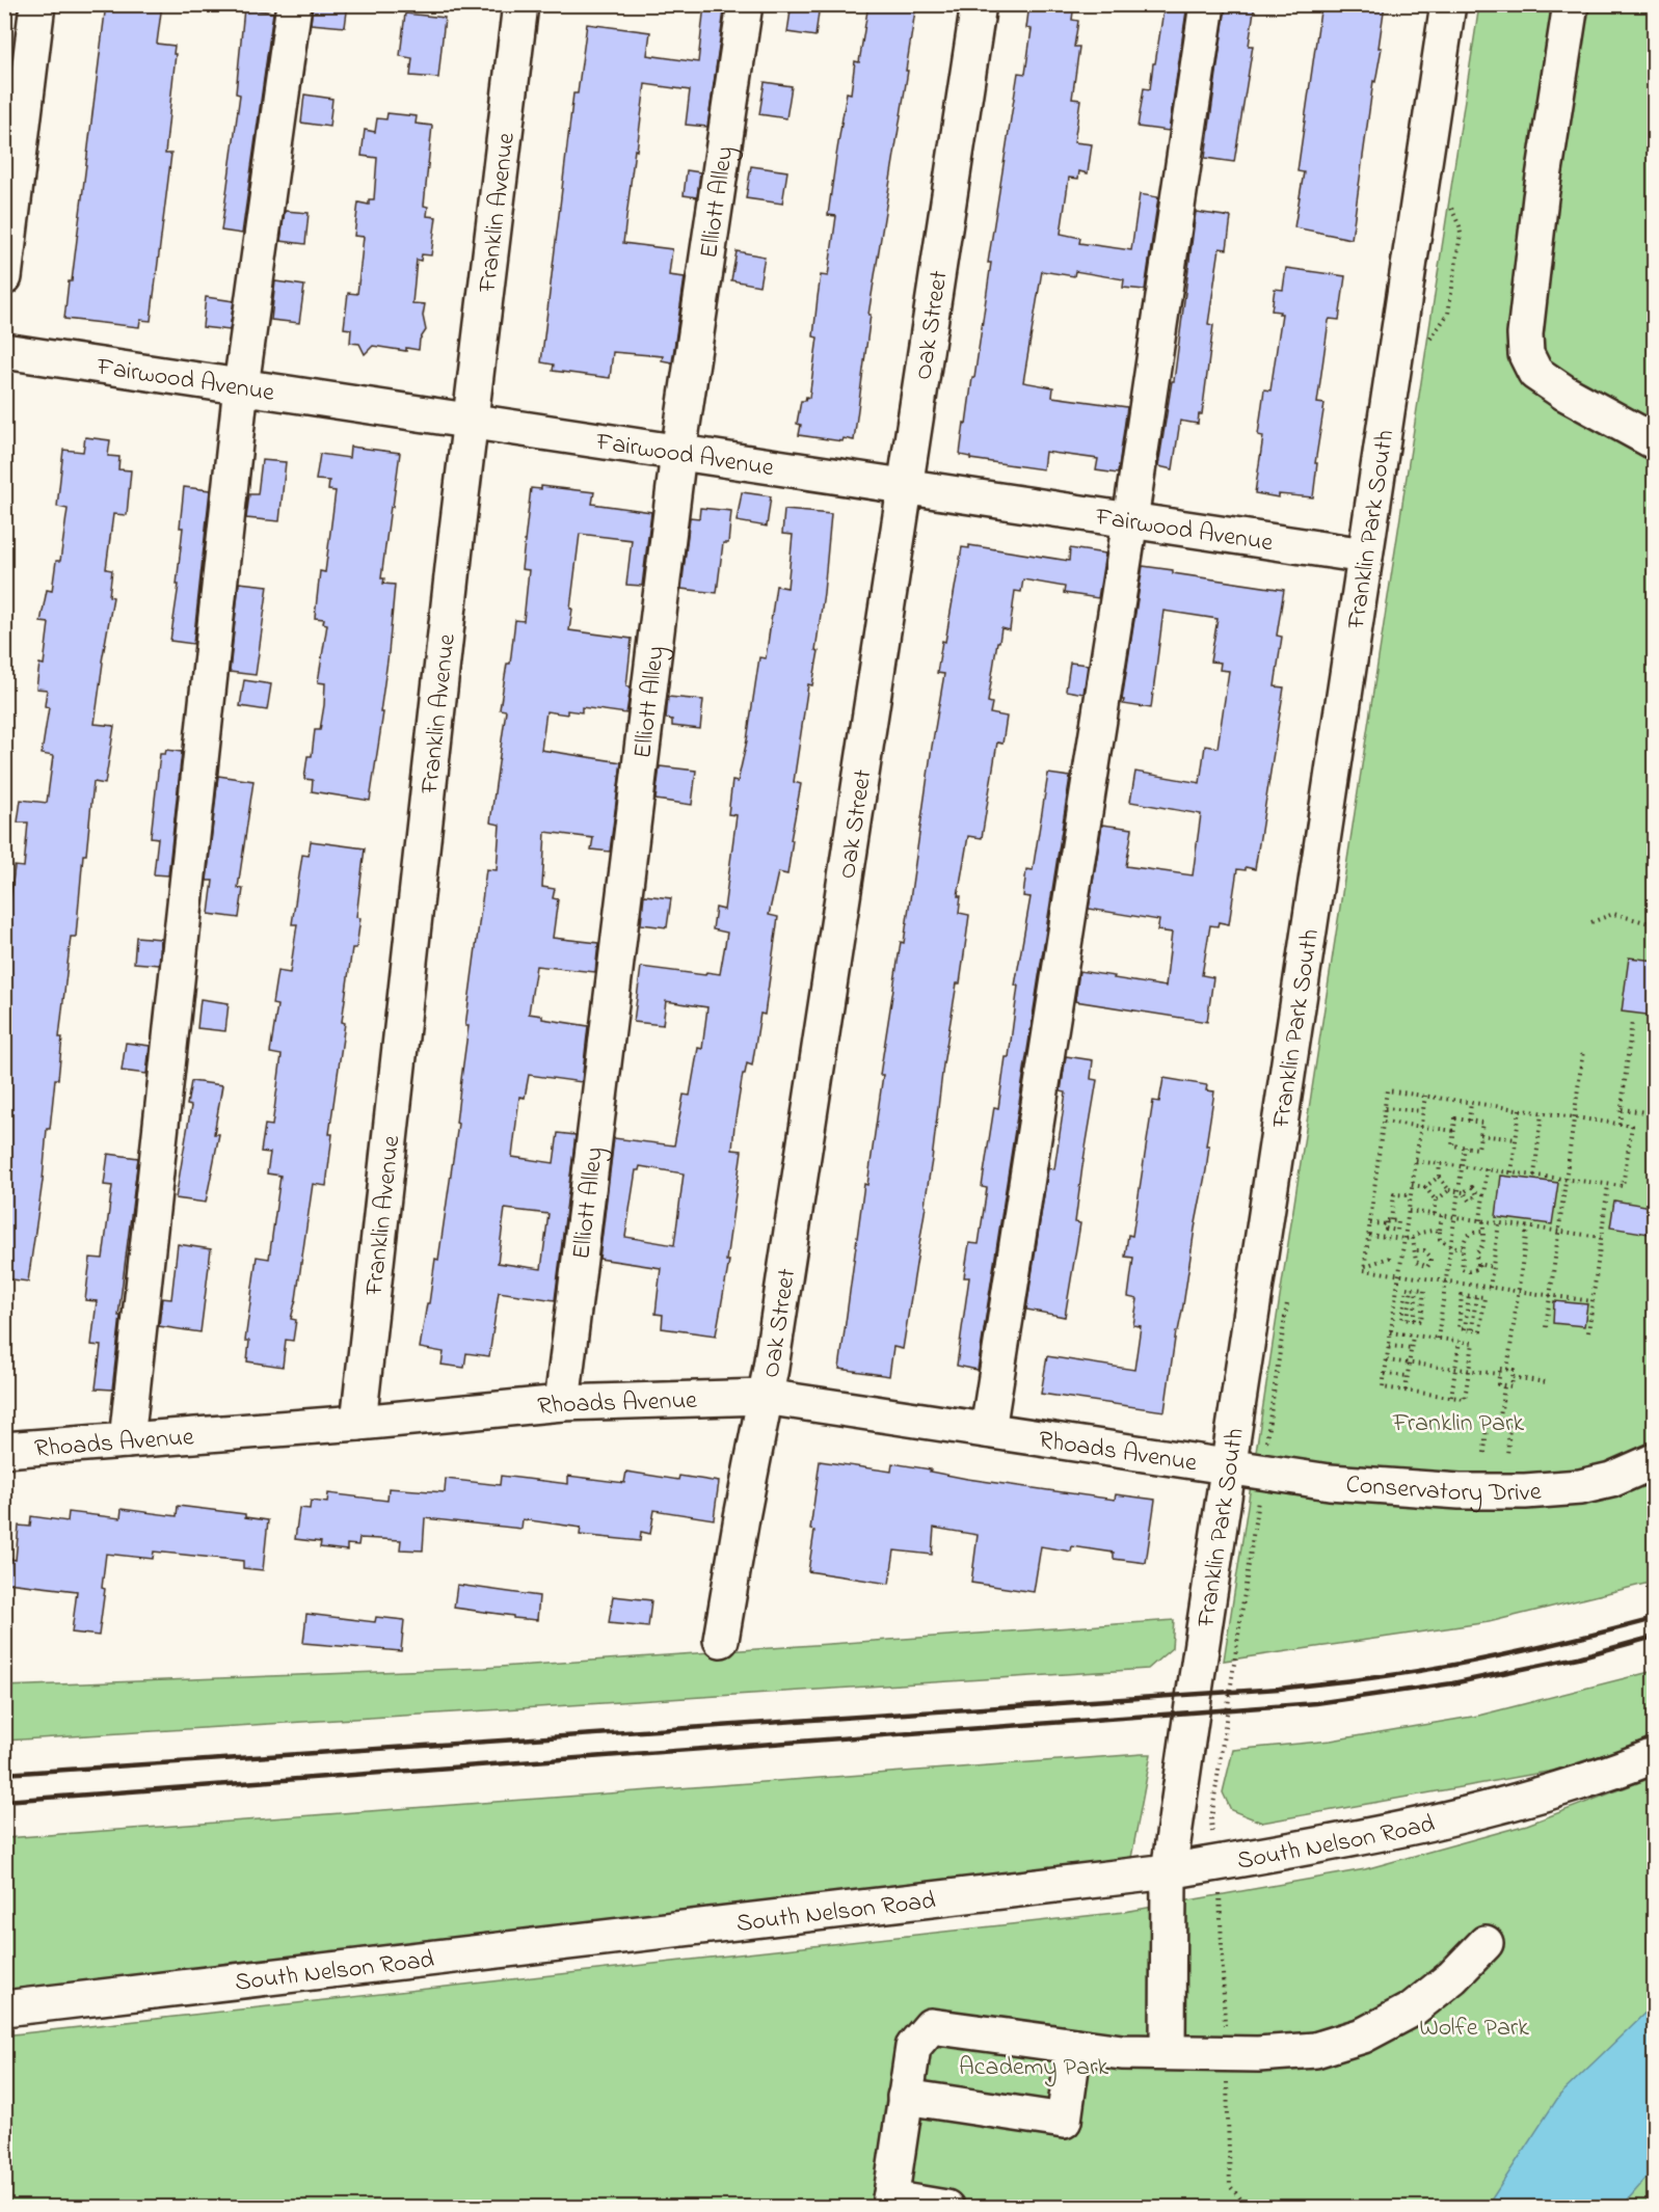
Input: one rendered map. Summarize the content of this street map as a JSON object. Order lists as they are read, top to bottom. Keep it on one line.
{"streets":{"street":["Elliott Alley","Franklin Avenue","Oak Street","Fairwood Avenue","Franklin Park South","Rhoads Avenue","Conservatory Drive","South Nelson Road"]},"crossings":[["Elliott Alley","Fairwood Avenue"],["Elliott Alley","Rhoads Avenue"],["Franklin Avenue","Fairwood Avenue"],["Franklin Avenue","Rhoads Avenue"],["Oak Street","Fairwood Avenue"],["Oak Street","Rhoads Avenue"],["Fairwood Avenue","Franklin Park South"],["Franklin Park South","Rhoads Avenue"],["Franklin Park South","Conservatory Drive"],["Franklin Park South","South Nelson Road"],["Rhoads Avenue","Conservatory Drive"]],"parks":["Franklin Park","Wolfe Park","Academy Park"]}
